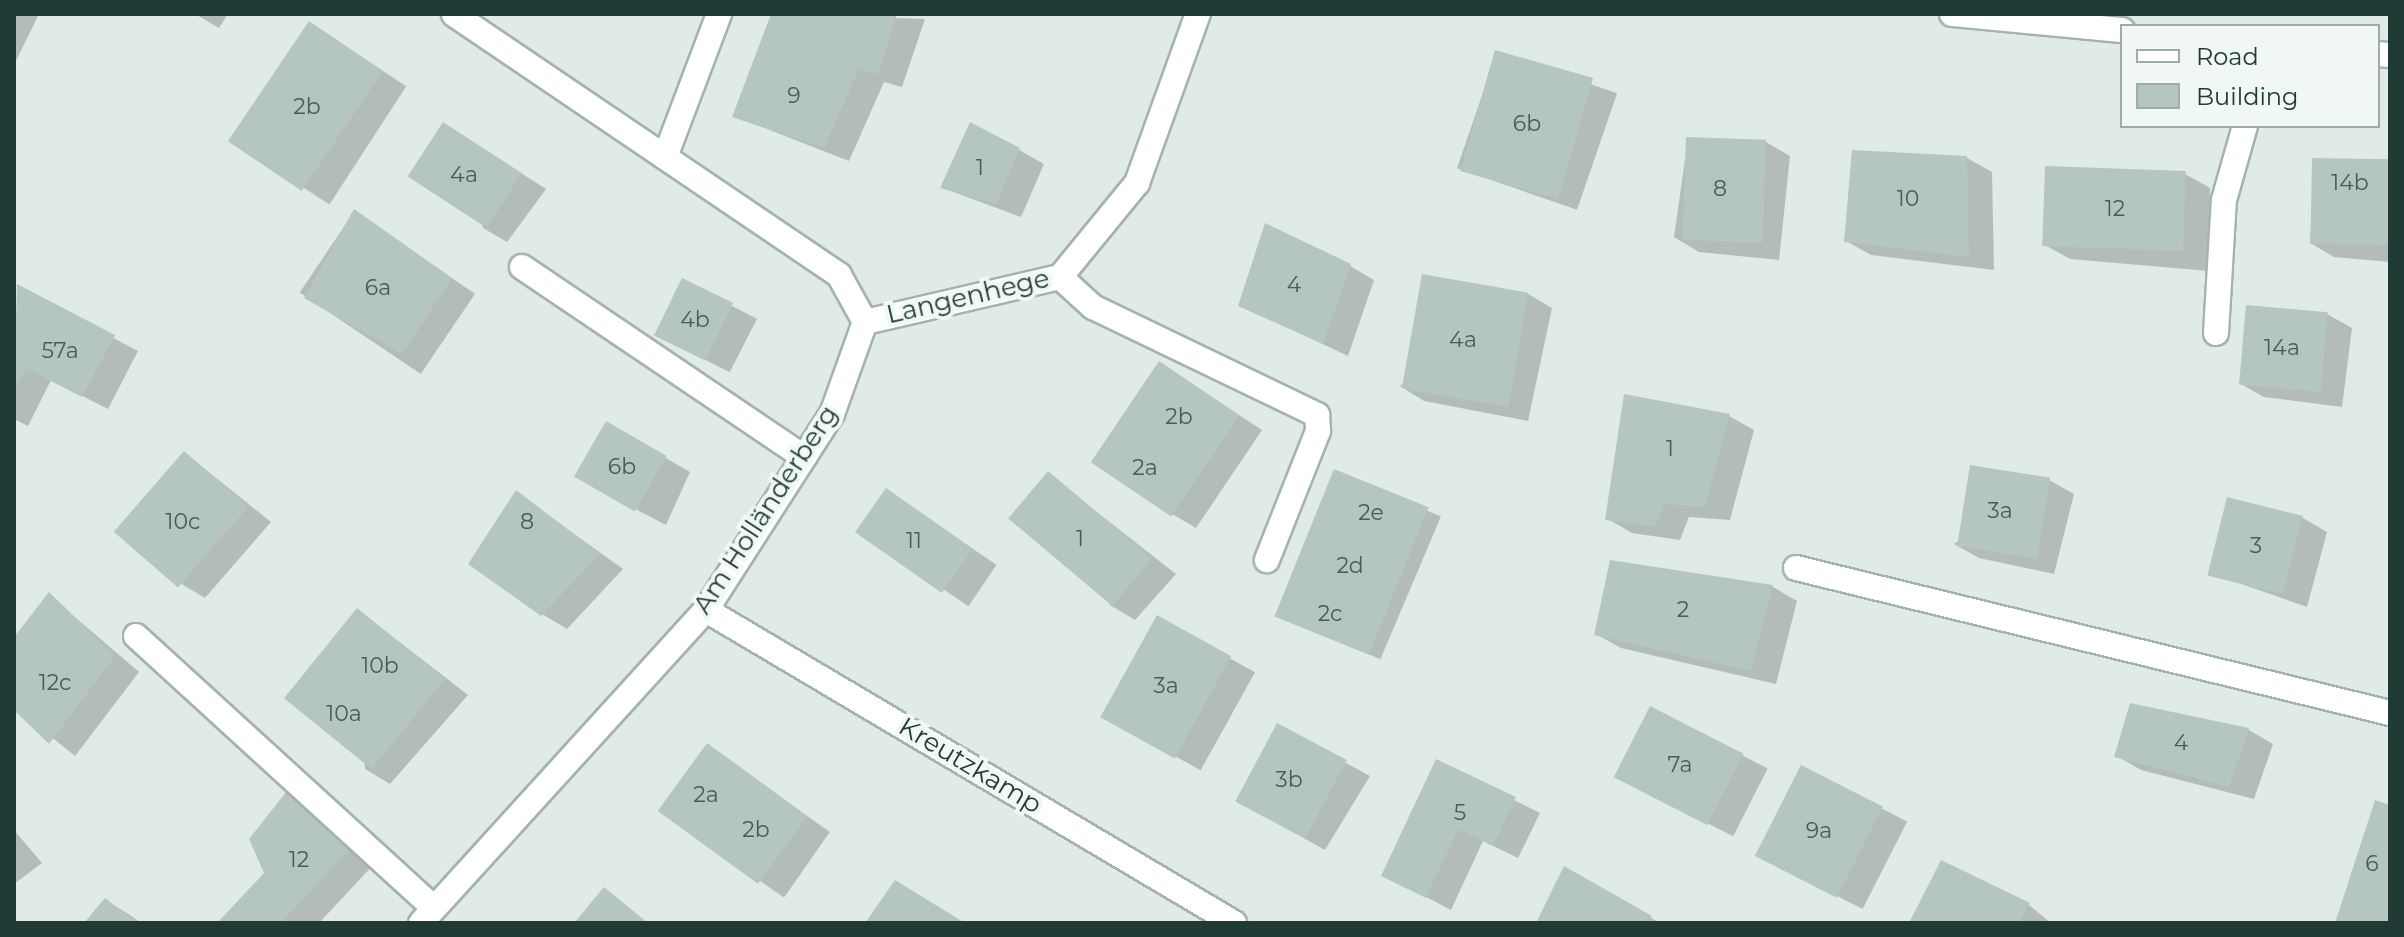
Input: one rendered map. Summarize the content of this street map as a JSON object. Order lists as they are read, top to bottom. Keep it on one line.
{"streets":{"street":["Langenhege","Am Holländerberg","Kreutzkamp"]},"crossings":[["Langenhege","Am Holländerberg"],["Am Holländerberg","Kreutzkamp"]],"house_numbers":["9","2b","6b","1","4a","14b","8","10","12","4","6a","4b","4a","14a","57a","2b","1","6b","2a","3a","2e","10c","8","1","11","3","2d","2","2c","10b","12c","3a","10a","4","7a","3b","2a","5","2b","9a","12","6"],"legend":["Road","Building"]}
